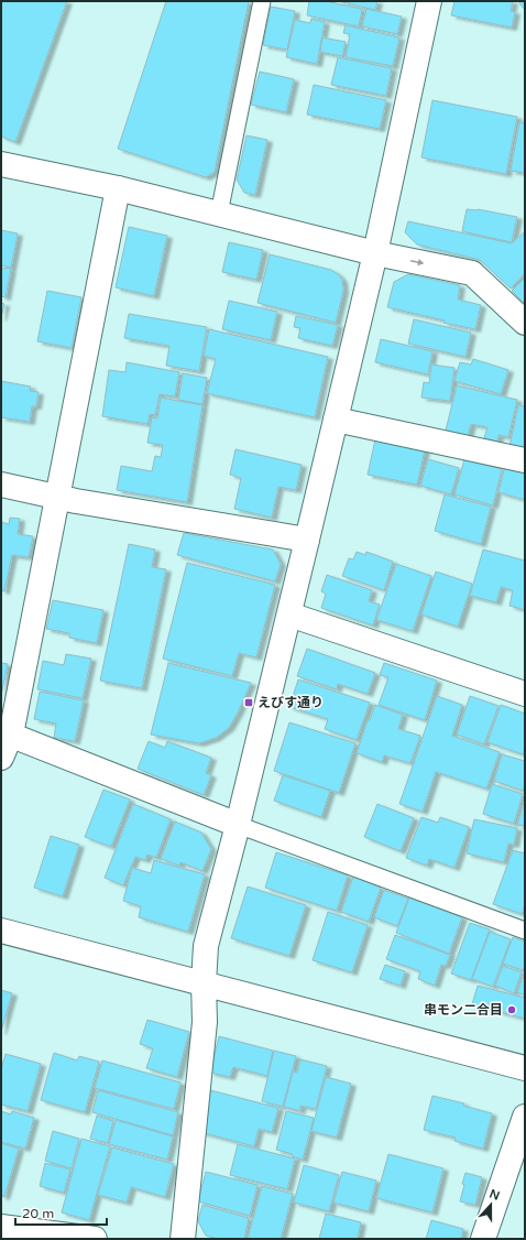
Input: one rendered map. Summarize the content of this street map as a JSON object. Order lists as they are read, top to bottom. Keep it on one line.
{"places":{"transit":["えびす通り"],"other":["串モン二合目"]},"scale_bar":"20 m","north":"top"}
